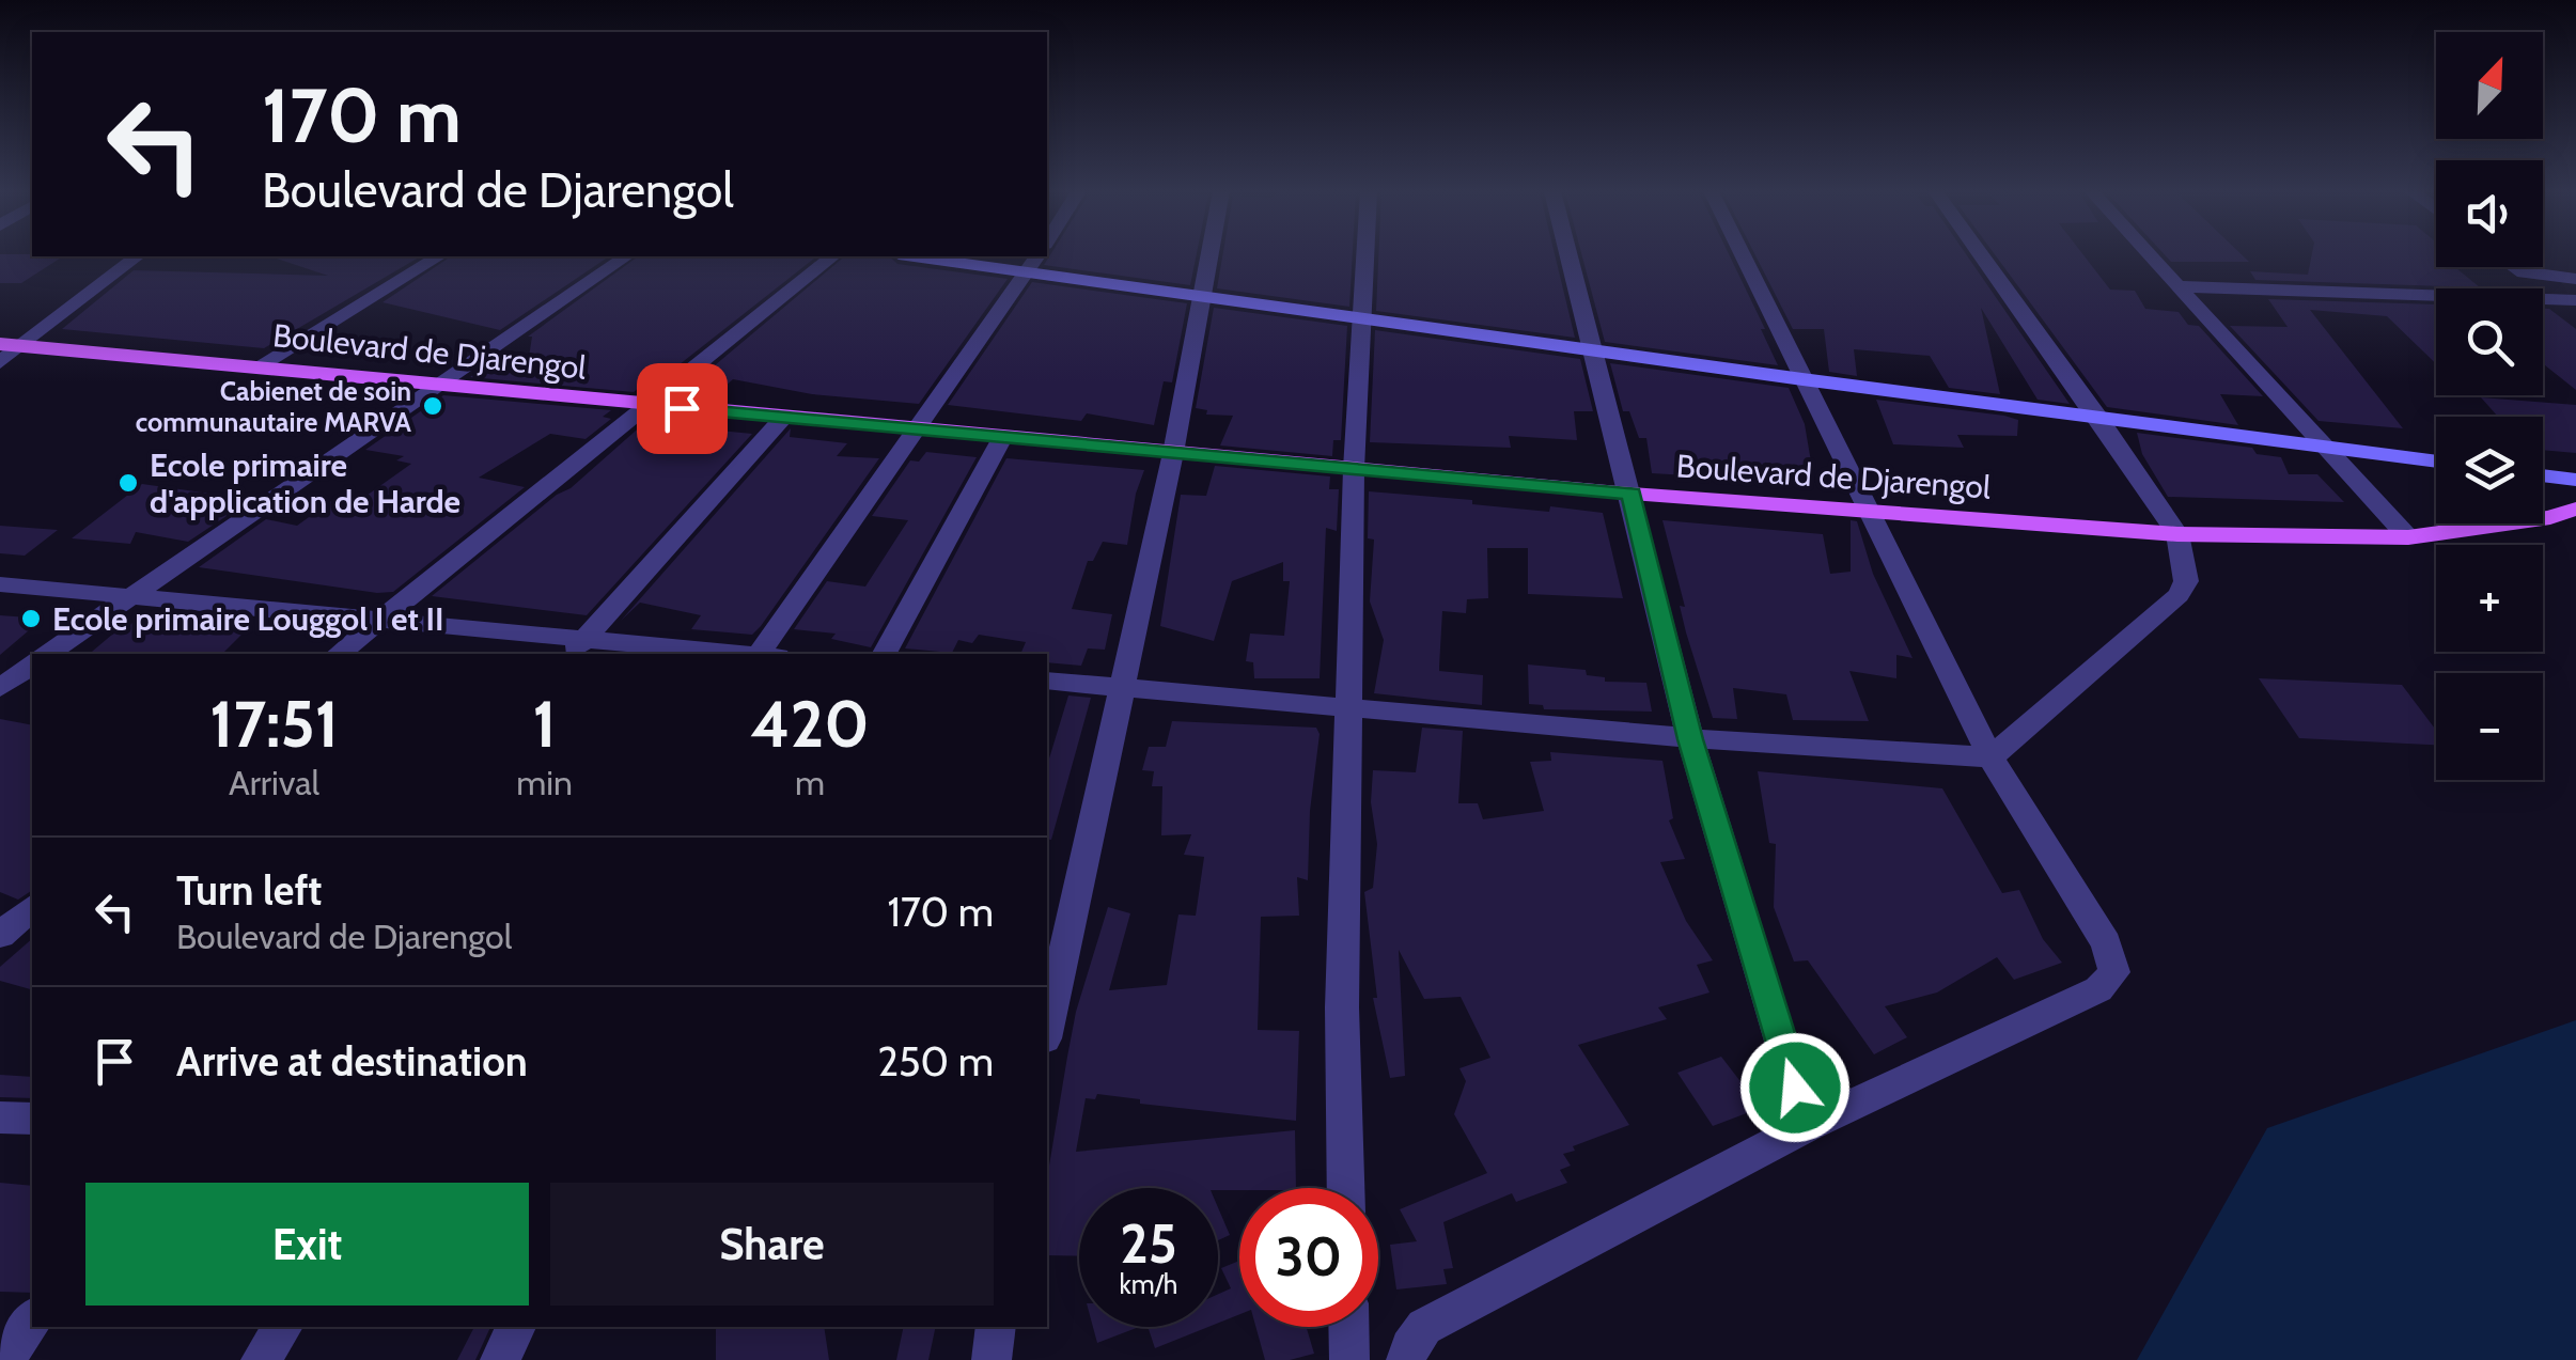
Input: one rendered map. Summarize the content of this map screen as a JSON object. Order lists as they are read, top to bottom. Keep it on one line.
{"streets":{"main road":["Boulevard de Djarengol"]},"places":["Cabienet de soin communautaire MARVA","Ecole primaire d'application de Harde","Ecole primaire Louggol I et II"],"north":"top right","page":{"map_buttons":["+","−"],"turn":["170 m","Boulevard de Djarengol"],"eta":["17:51","Arrival","1","min","420","m"],"list":[{"name":"Turn left","note":"Boulevard de Djarengol","value":"170 m"},{"name":"Arrive at destination","value":"250 m"}],"buttons":["Exit","Share"],"speed":"25 km/h","limit":"30"}}
